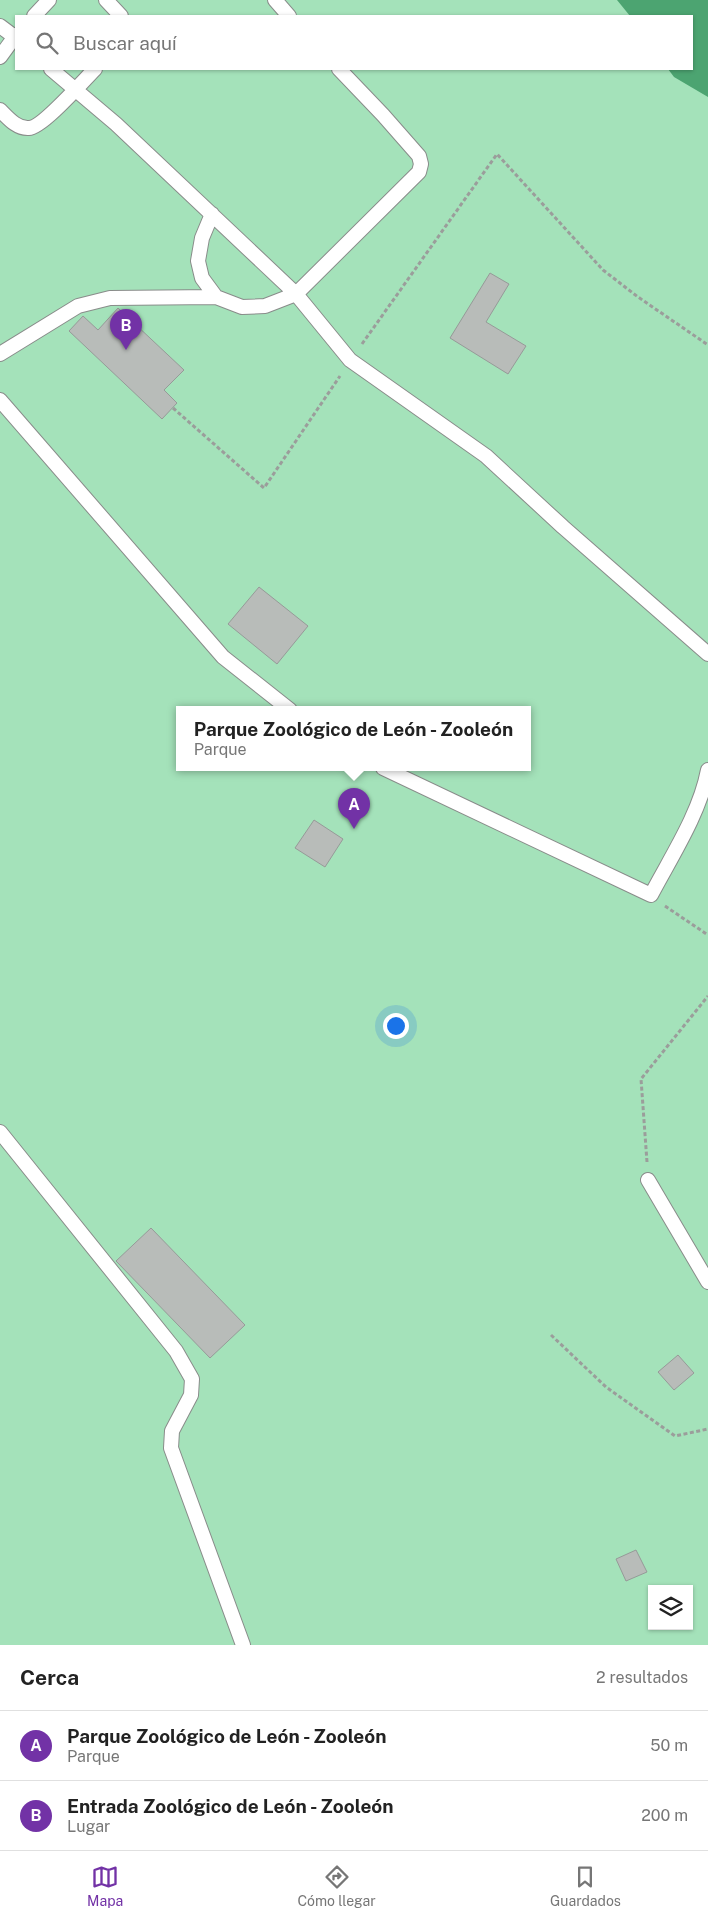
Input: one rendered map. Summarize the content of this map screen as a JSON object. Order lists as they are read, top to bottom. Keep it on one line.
{"page":{"search":"Buscar aquí","pins":["B","A"],"popup":["Parque Zoológico de León - Zooleón","Parque"],"heading":["Cerca","2 resultados"],"list":[{"mark":"A","name":"Parque Zoológico de León - Zooleón","note":"Parque","value":"50 m"},{"mark":"B","name":"Entrada Zoológico de León - Zooleón","note":"Lugar","value":"200 m"}],"nav":["Mapa","Cómo llegar","Guardados"]}}
